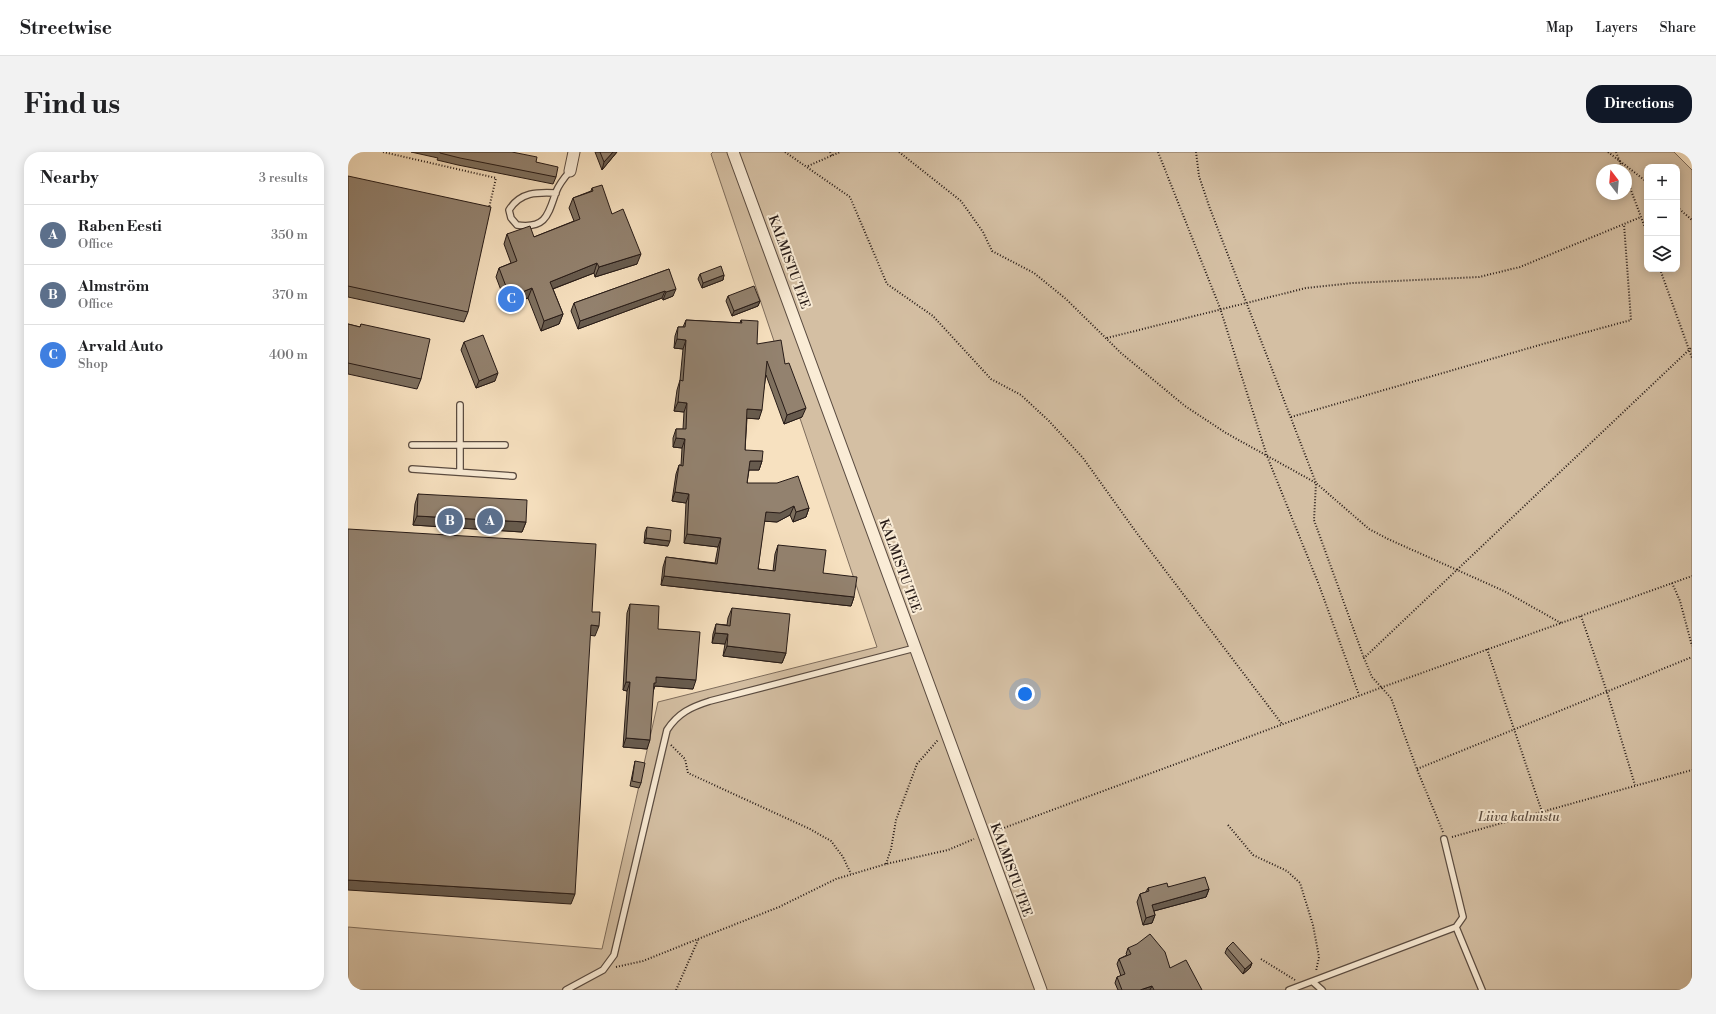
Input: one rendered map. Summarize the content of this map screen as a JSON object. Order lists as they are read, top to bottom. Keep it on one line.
{"streets":{"street":["KALMISTU TEE"]},"parks":["Liiva kalmistu"],"north":"top","page":{"header":"Streetwise","nav":["Map","Layers","Share"],"buttons":"Directions","title":"Find us","heading":["Nearby","3 results"],"map_buttons":["+","−"],"list":[{"mark":"A","name":"Raben Eesti","note":"Office","value":"350 m"},{"mark":"B","name":"Almström","note":"Office","value":"370 m"},{"mark":"C","name":"Arvald Auto","note":"Shop","value":"400 m"}],"pins":["C","A","B"]}}
